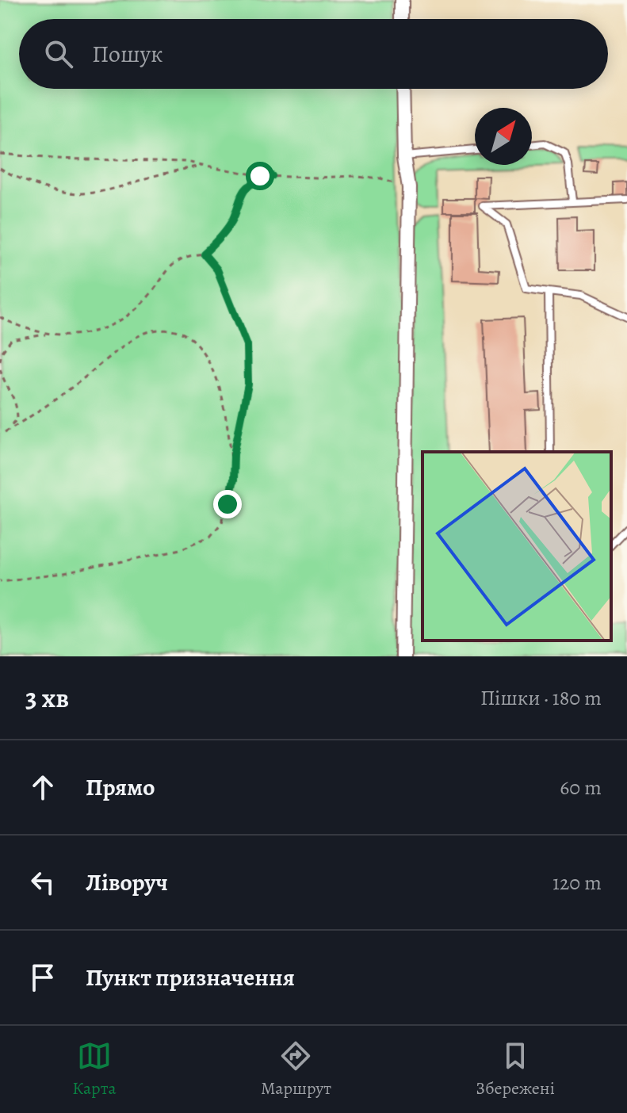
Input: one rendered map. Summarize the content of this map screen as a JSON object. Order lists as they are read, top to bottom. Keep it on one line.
{"north":"top right","page":{"search":"Пошук","heading":["3 хв","Пішки · 180 m"],"list":[["Прямо","60 m"],["Ліворуч","120 m"],"Пункт призначення"],"nav":["Карта","Маршрут","Збережені"]}}
